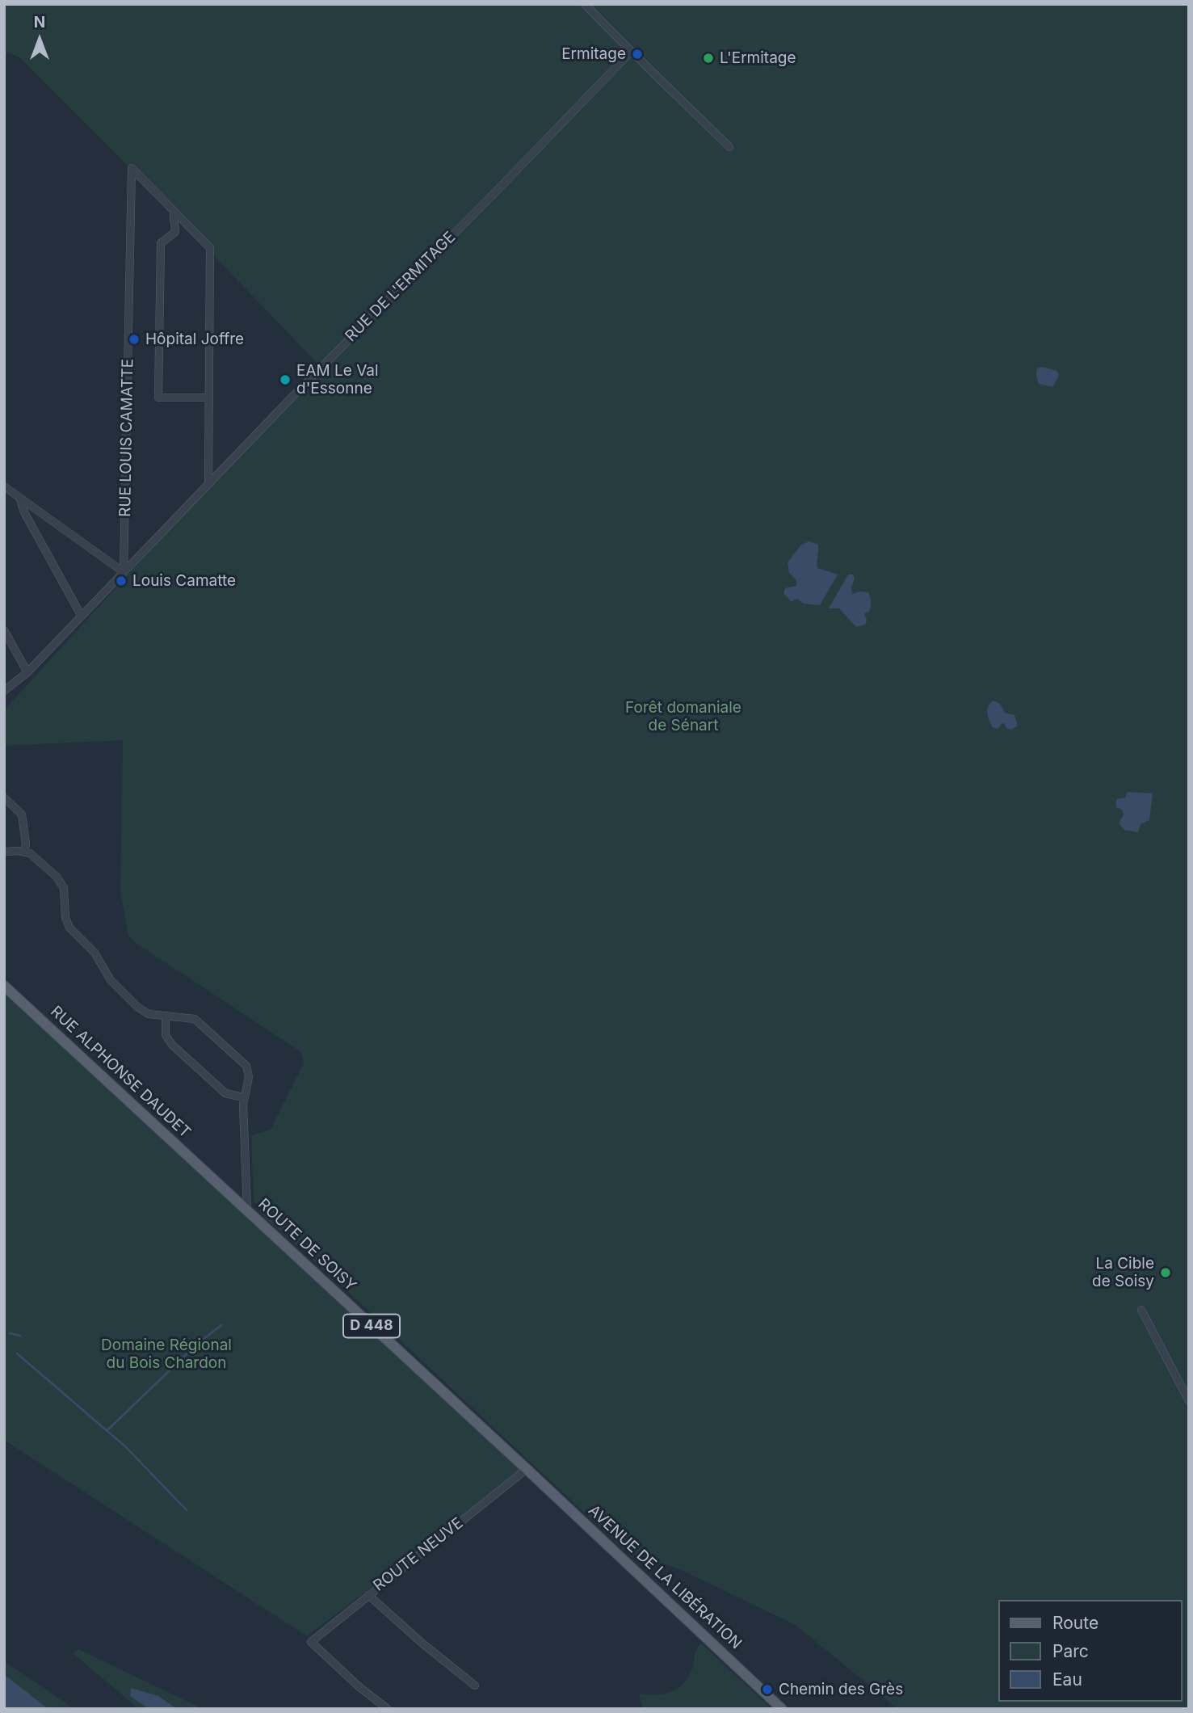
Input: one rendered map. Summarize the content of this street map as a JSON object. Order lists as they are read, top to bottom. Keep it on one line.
{"streets":{"main road":["RUE ALPHONSE DAUDET","ROUTE DE SOISY","D 448","AVENUE DE LA LIBÉRATION"],"street":["RUE DE L'ERMITAGE","RUE LOUIS CAMATTE","ROUTE NEUVE"]},"crossings":[["RUE DE L'ERMITAGE","RUE LOUIS CAMATTE"],["RUE ALPHONSE DAUDET","ROUTE DE SOISY"],["ROUTE DE SOISY","ROUTE NEUVE"],["ROUTE DE SOISY","AVENUE DE LA LIBÉRATION"],["ROUTE NEUVE","AVENUE DE LA LIBÉRATION"]],"parks":["Forêt domaniale de Sénart","Domaine Régional du Bois Chardon"],"places":["Ermitage","L'Ermitage","Hôpital Joffre","EAM Le Val d'Essonne","Louis Camatte","La Cible de Soisy","Chemin des Grès"],"legend":["Route","Parc","Eau"],"north":"top"}
